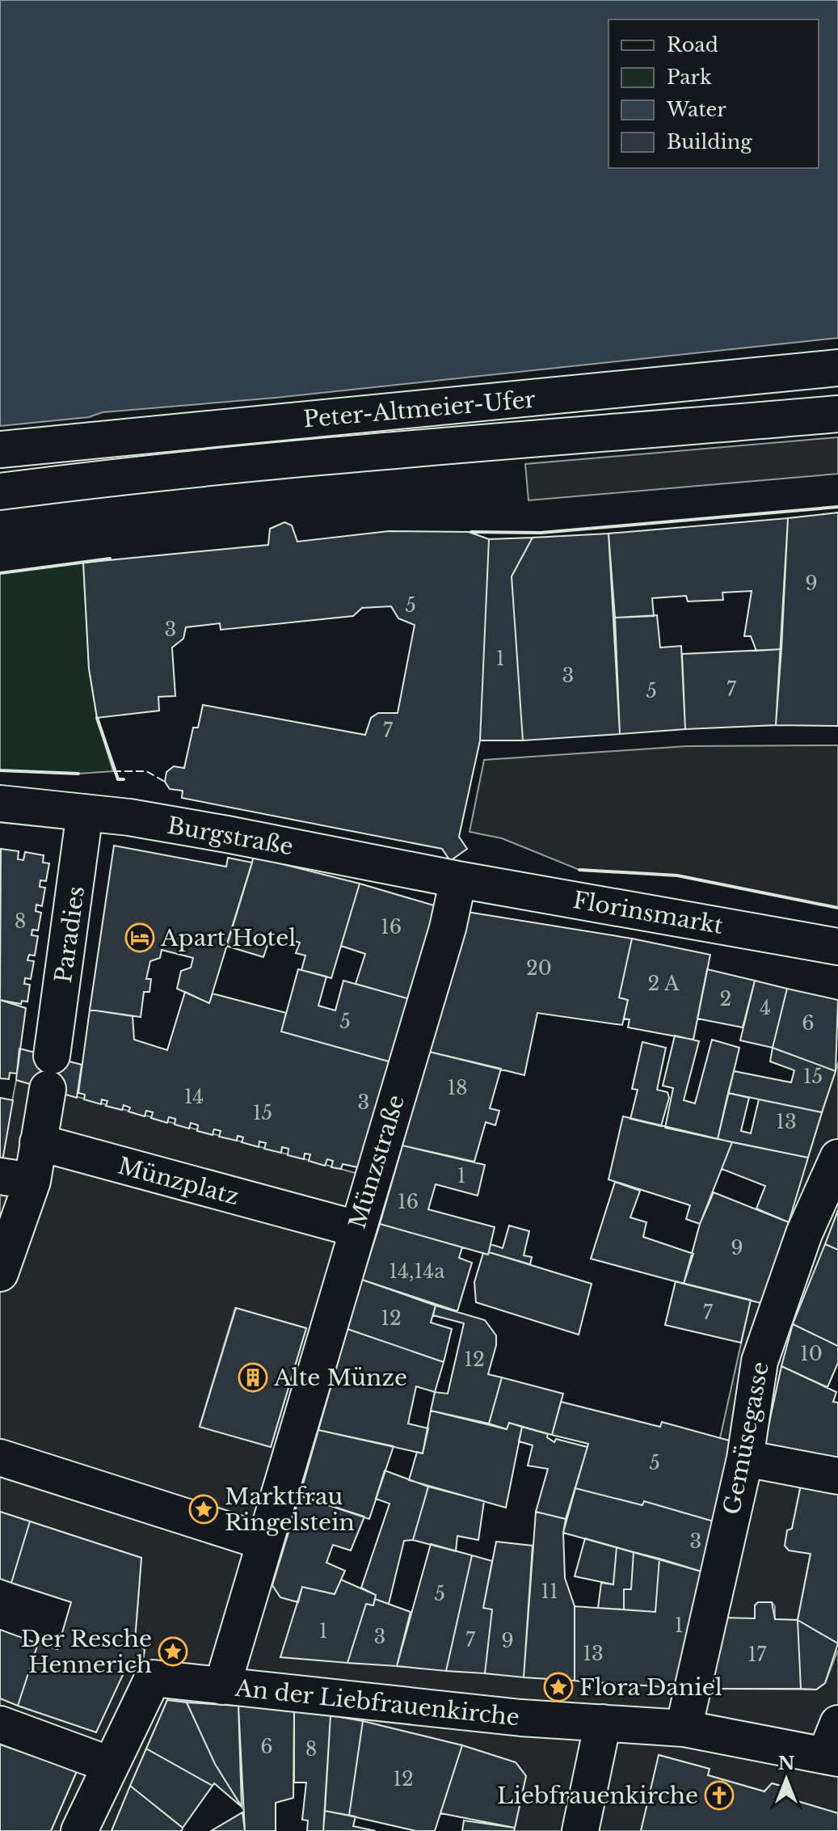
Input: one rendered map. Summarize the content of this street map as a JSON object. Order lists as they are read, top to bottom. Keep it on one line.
{"streets":{"street":["Peter-Altmeier-Ufer","Burgstraße","Florinsmarkt","Paradies","Münzstraße","Münzplatz","Gemüsegasse","An der Liebfrauenkirche"]},"crossings":[["Burgstraße","Florinsmarkt"],["Burgstraße","Paradies"],["Burgstraße","Münzstraße"],["Florinsmarkt","Münzstraße"],["Paradies","Münzplatz"],["Münzstraße","Münzplatz"],["Münzstraße","An der Liebfrauenkirche"],["Gemüsegasse","An der Liebfrauenkirche"]],"places":{"hotel":["Apart Hotel"],"building":["Alte Münze"],"place":["Marktfrau Ringelstein","Der Resche Hennerich","Flora Daniel"],"church":["Liebfrauenkirche"]},"house_numbers":["9","5","3","1","3","7","5","7","8","16","20","2 A","2","4","5","6","15","18","14","3","15","13","1","16","9","14,14a","7","12","10","12","5","3","11","5","1","1","3","7","9","13","17","6","8","12"],"legend":["Road","Park","Water","Building"],"north":"top"}
